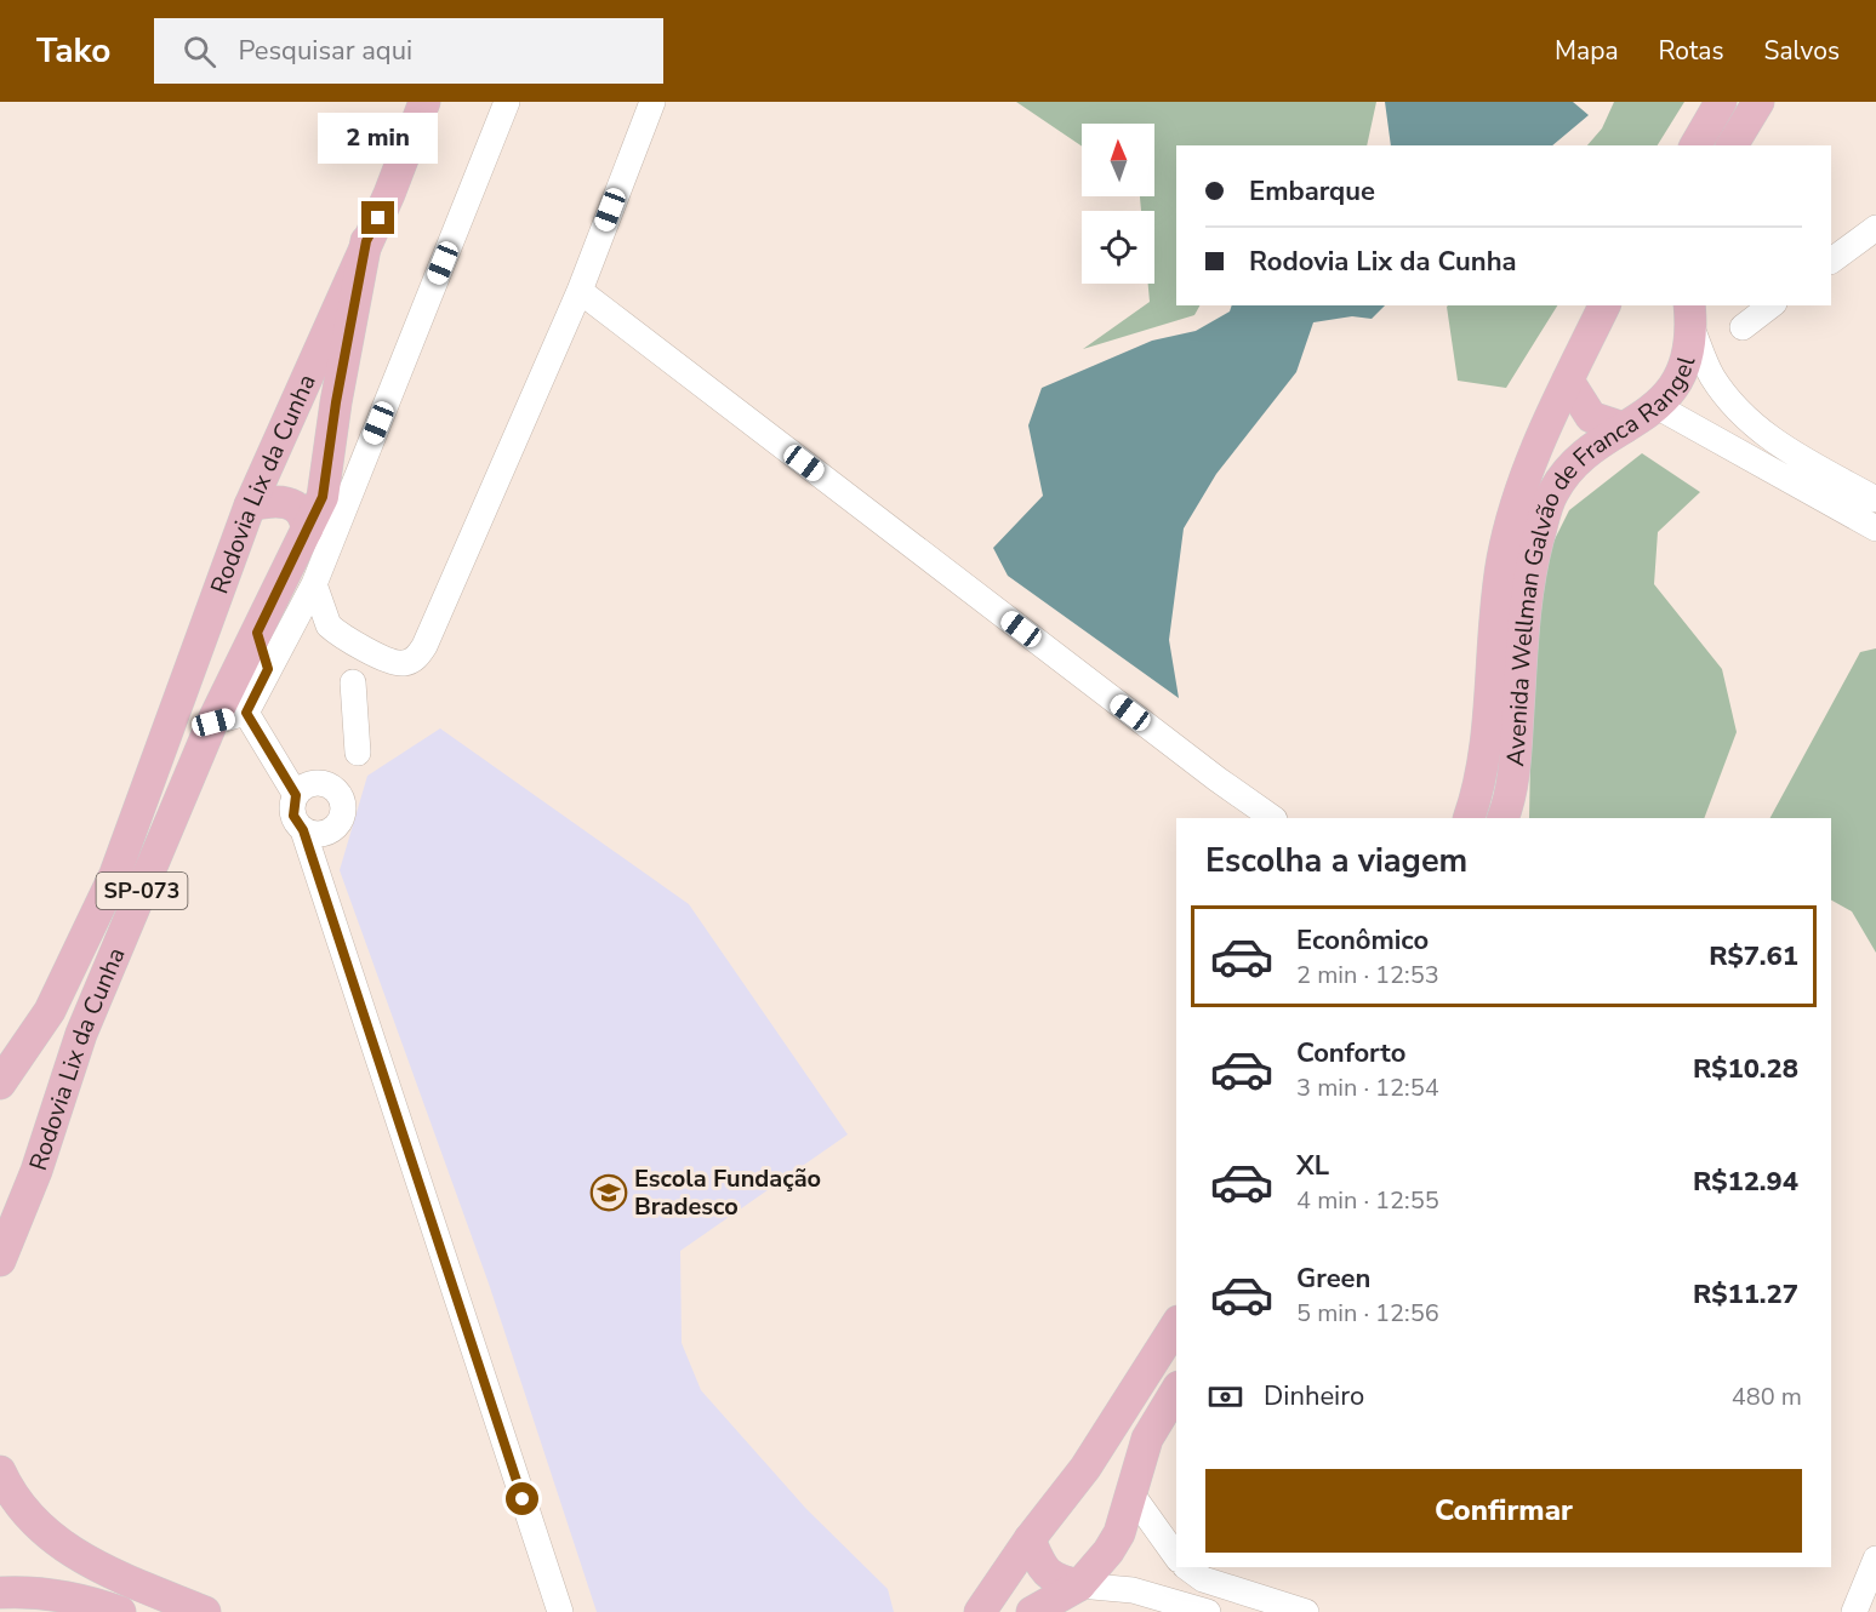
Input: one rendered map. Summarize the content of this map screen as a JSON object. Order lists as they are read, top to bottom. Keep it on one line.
{"streets":{"main road":["Rodovia Lix da Cunha","Avenida Wellman Galvão de Franca Rangel","SP-073"]},"places":{"school or university":["Escola Fundação Bradesco"]},"north":"top","page":{"header":"Tako","search":"Pesquisar aqui","nav":["Mapa","Rotas","Salvos"],"bubble":"2 min","banner":["Embarque","Rodovia Lix da Cunha"],"heading":"Escolha a viagem","list":[{"name":"Econômico","note":"2 min · 12:53","value":"R$7.61"},{"name":"Conforto","note":"3 min · 12:54","value":"R$10.28"},{"name":"XL","note":"4 min · 12:55","value":"R$12.94"},{"name":"Green","note":"5 min · 12:56","value":"R$11.27"}],"pay":["Dinheiro","480 m"],"buttons":"Confirmar"}}
